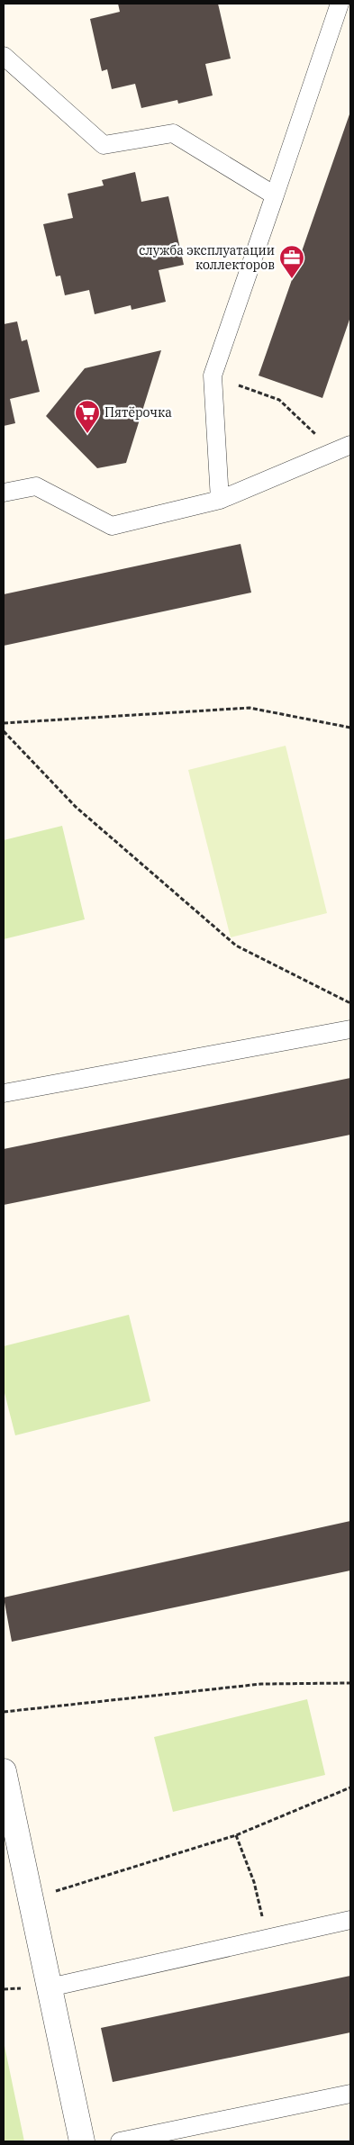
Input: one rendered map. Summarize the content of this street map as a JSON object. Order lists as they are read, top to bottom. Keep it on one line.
{"places":{"office":["служба эксплуатации коллекторов"],"supermarket":["Пятёрочка"]}}
